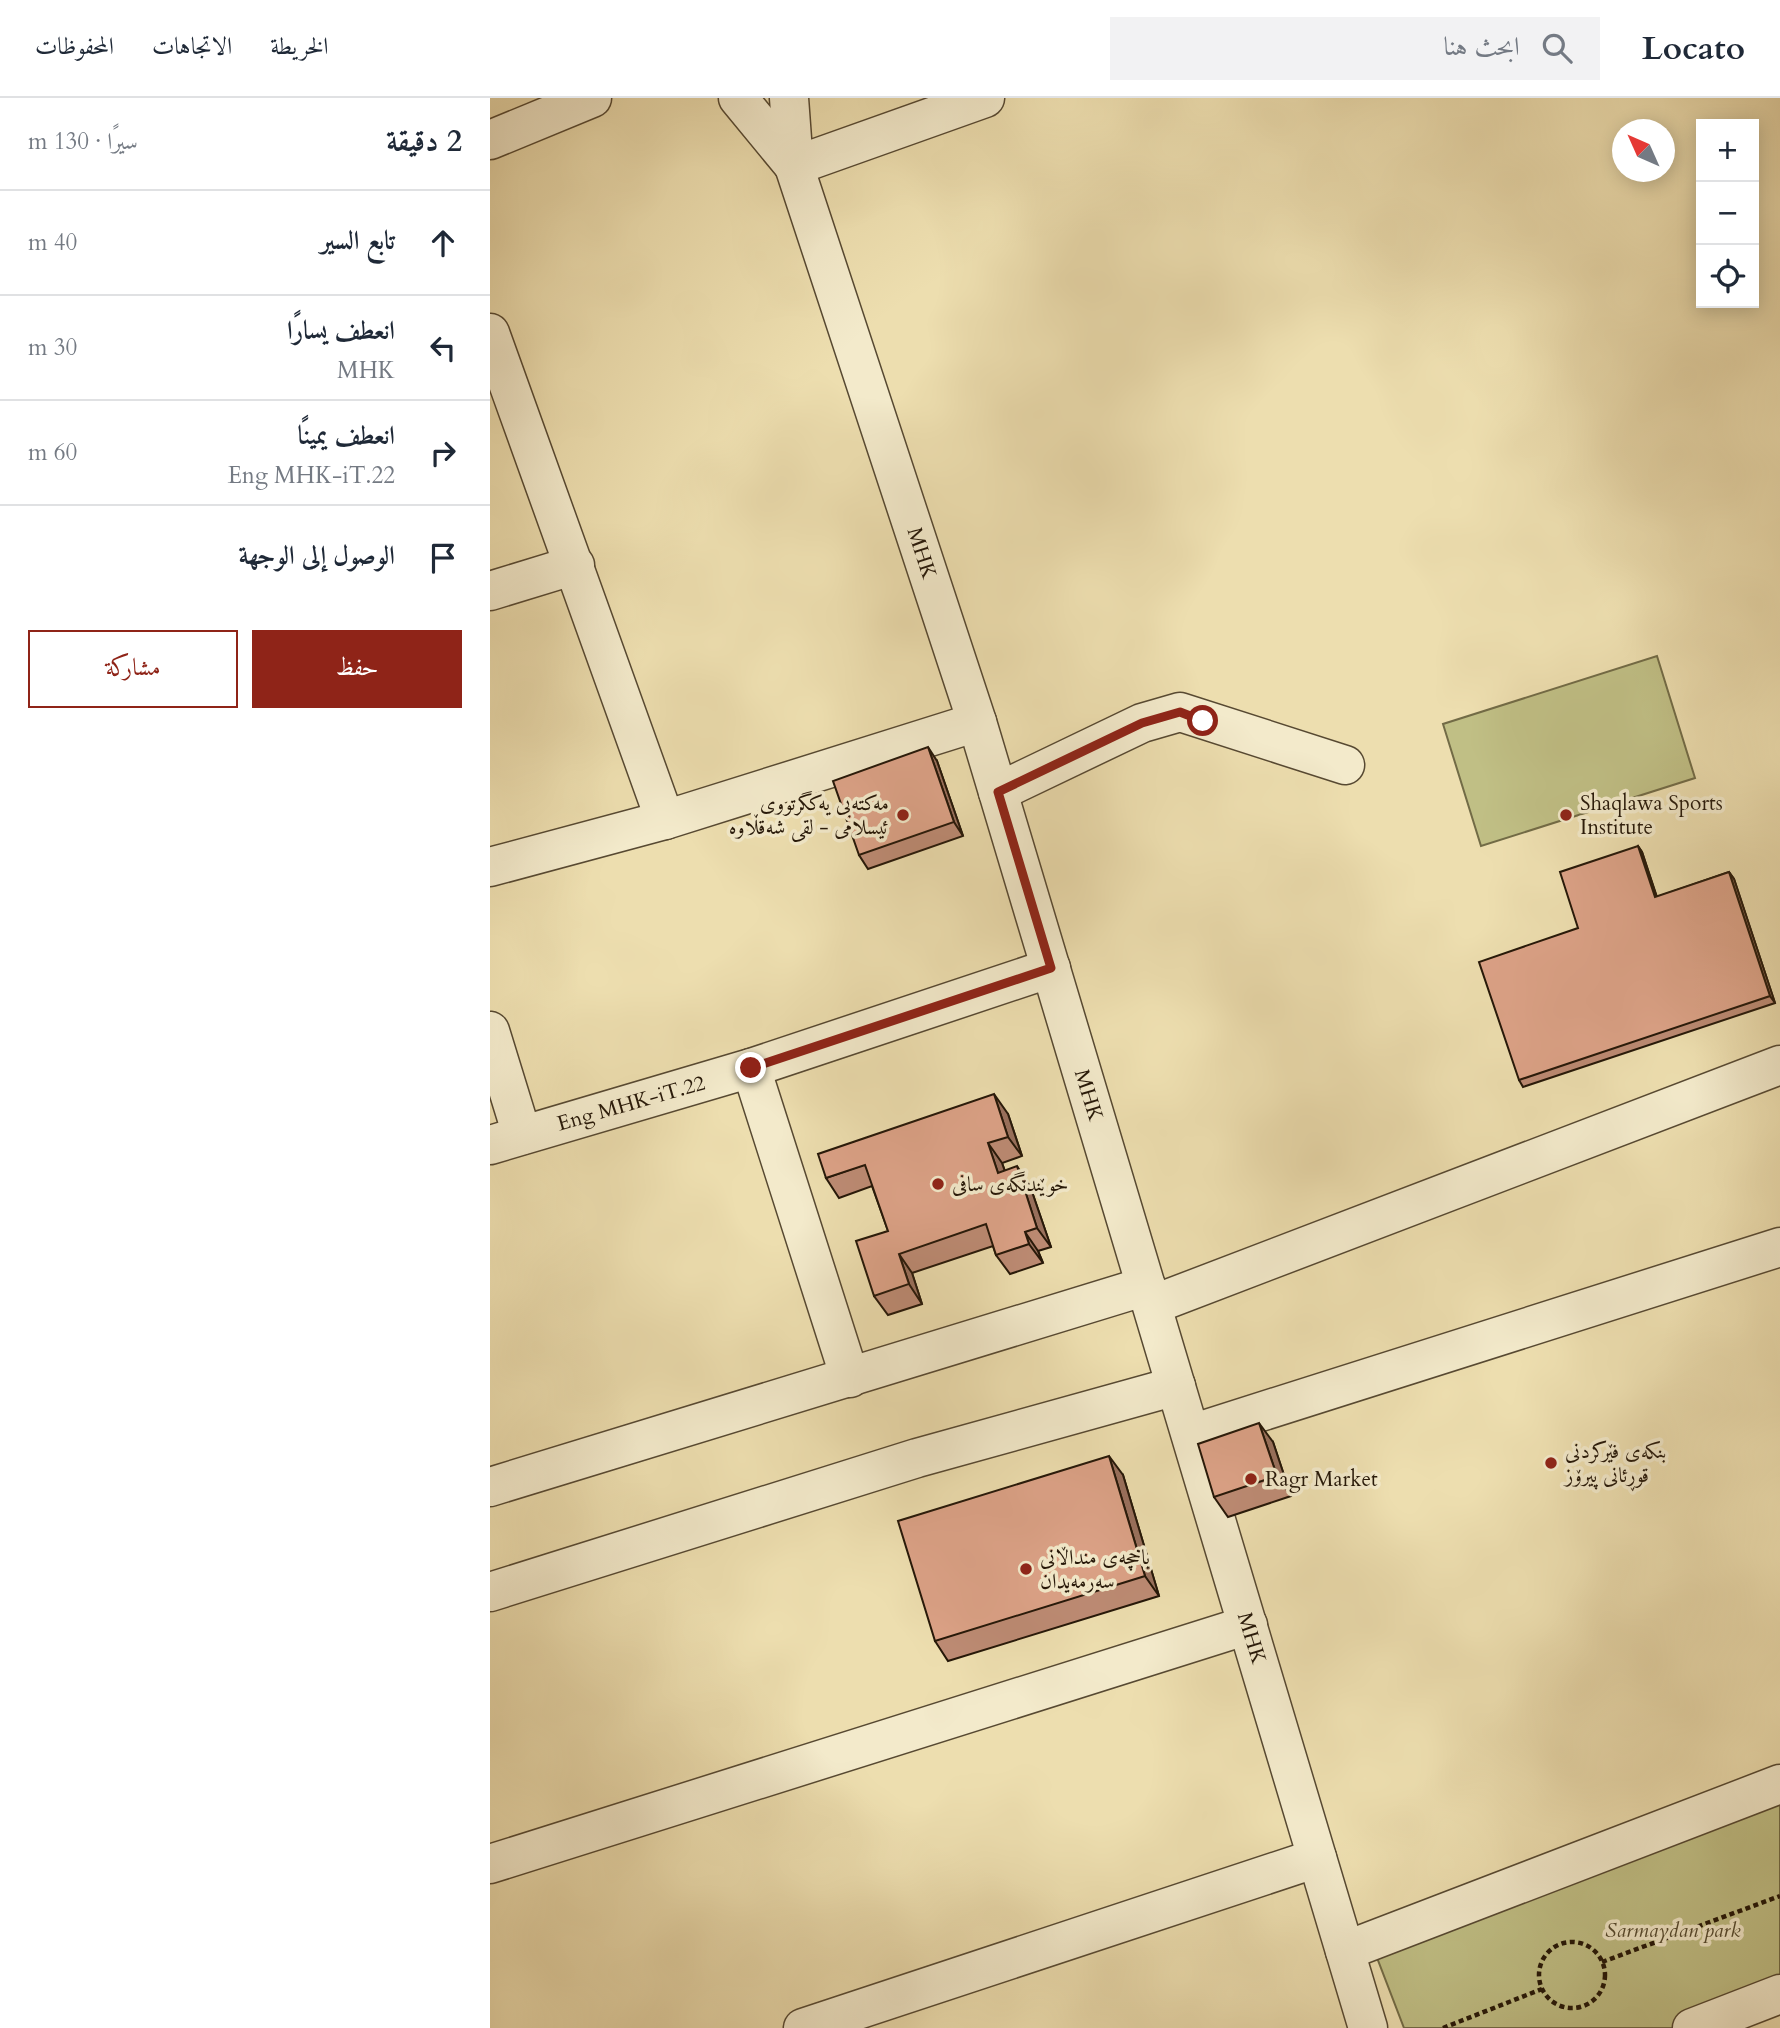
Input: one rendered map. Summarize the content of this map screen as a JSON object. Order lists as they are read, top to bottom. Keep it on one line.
{"streets":{"street":["MHK","Eng MHK-iT.22"]},"crossings":[["MHK","Eng MHK-iT.22"]],"parks":["Sarmaydan park"],"places":["مەکتەبی یەکگرتووی ئیسلامی - لقی شەقڵاوە","Shaqlawa Sports Institute","خوێندنگەی سافی","بنکەی فێرکردنی قوڕئانی پیرۆز","Ragr Market","باخچەی منداڵانی سەرمەیدان"],"north":"top left","page":{"header":"Locato","search":"ابحث هنا","nav":["الخريطة","الاتجاهات","المحفوظات"],"heading":["2 دقيقة","سيرًا · 130 m"],"map_buttons":["+","−"],"list":[["تابع السير","40 m"],["انعطف يسارًا","MHK","30 m"],["انعطف يمينًا","Eng MHK-iT.22","60 m"],"الوصول إلى الوجهة"],"buttons":["حفظ","مشاركة"]}}
